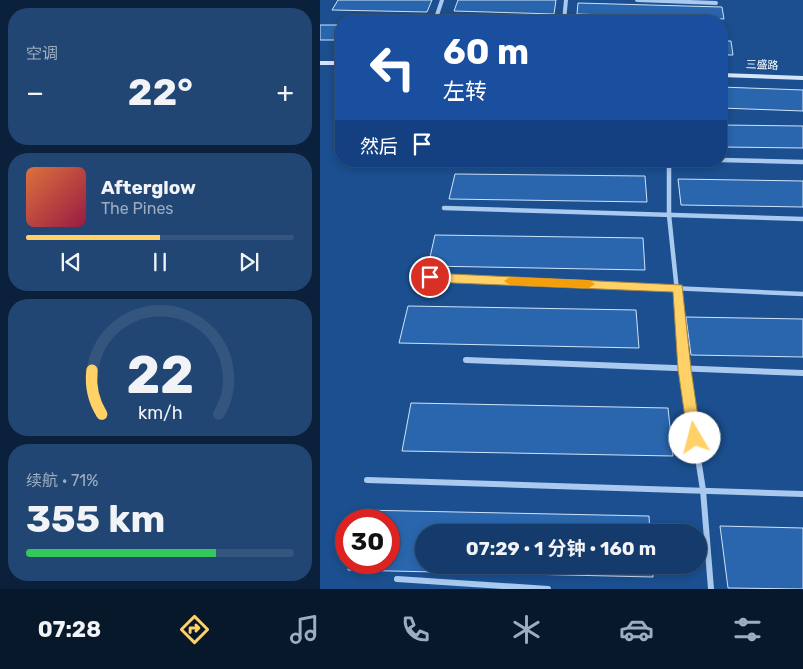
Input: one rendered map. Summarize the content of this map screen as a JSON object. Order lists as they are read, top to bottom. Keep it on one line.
{"streets":{"main road":["三盛路"]},"page":{"tile":["空调",["续航 · 71%","355 km"]],"turn":["60 m","左转"],"heat":["−","22°","+"],"then":"然后","song":["Afterglow","The Pines"],"limit":"30","trip":"07:29 · 1 分钟 · 160 m","tabs":"07:28","gauge":["22","km/h"]}}
